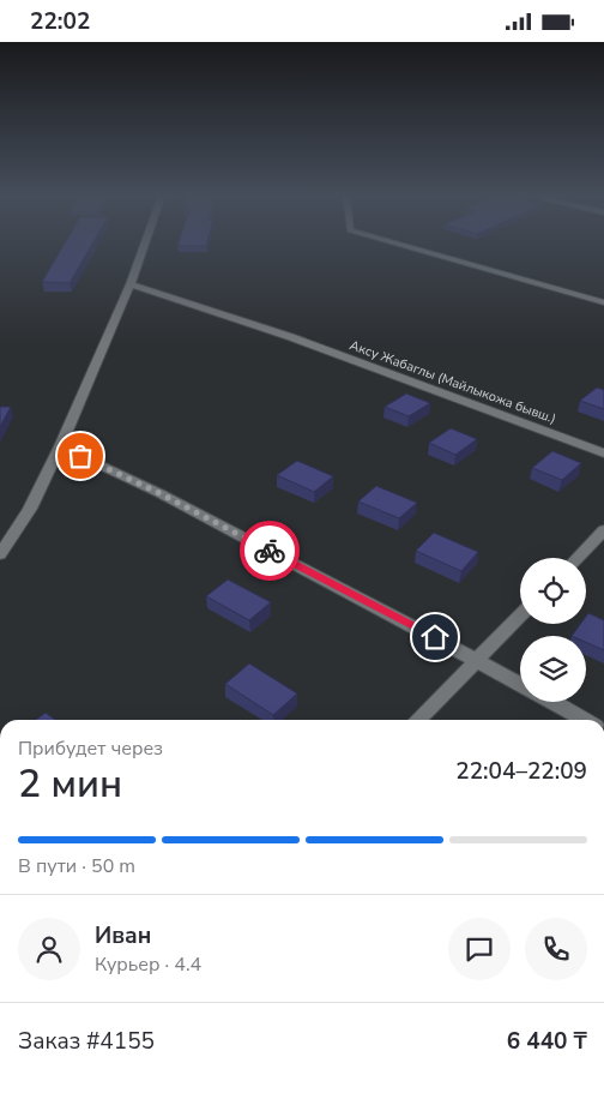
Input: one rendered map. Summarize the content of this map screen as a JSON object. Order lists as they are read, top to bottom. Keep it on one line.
{"streets":{"street":["Аксу Жабаглы (Майлыкожа бывш.)"]},"page":{"status":"22:02","heading":["2 мин","Прибудет через","22:04–22:09"],"panel":["Иван","Курьер · 4.4","Заказ #4155","6 440 ₸"],"bar":"В пути · 50 m"}}
